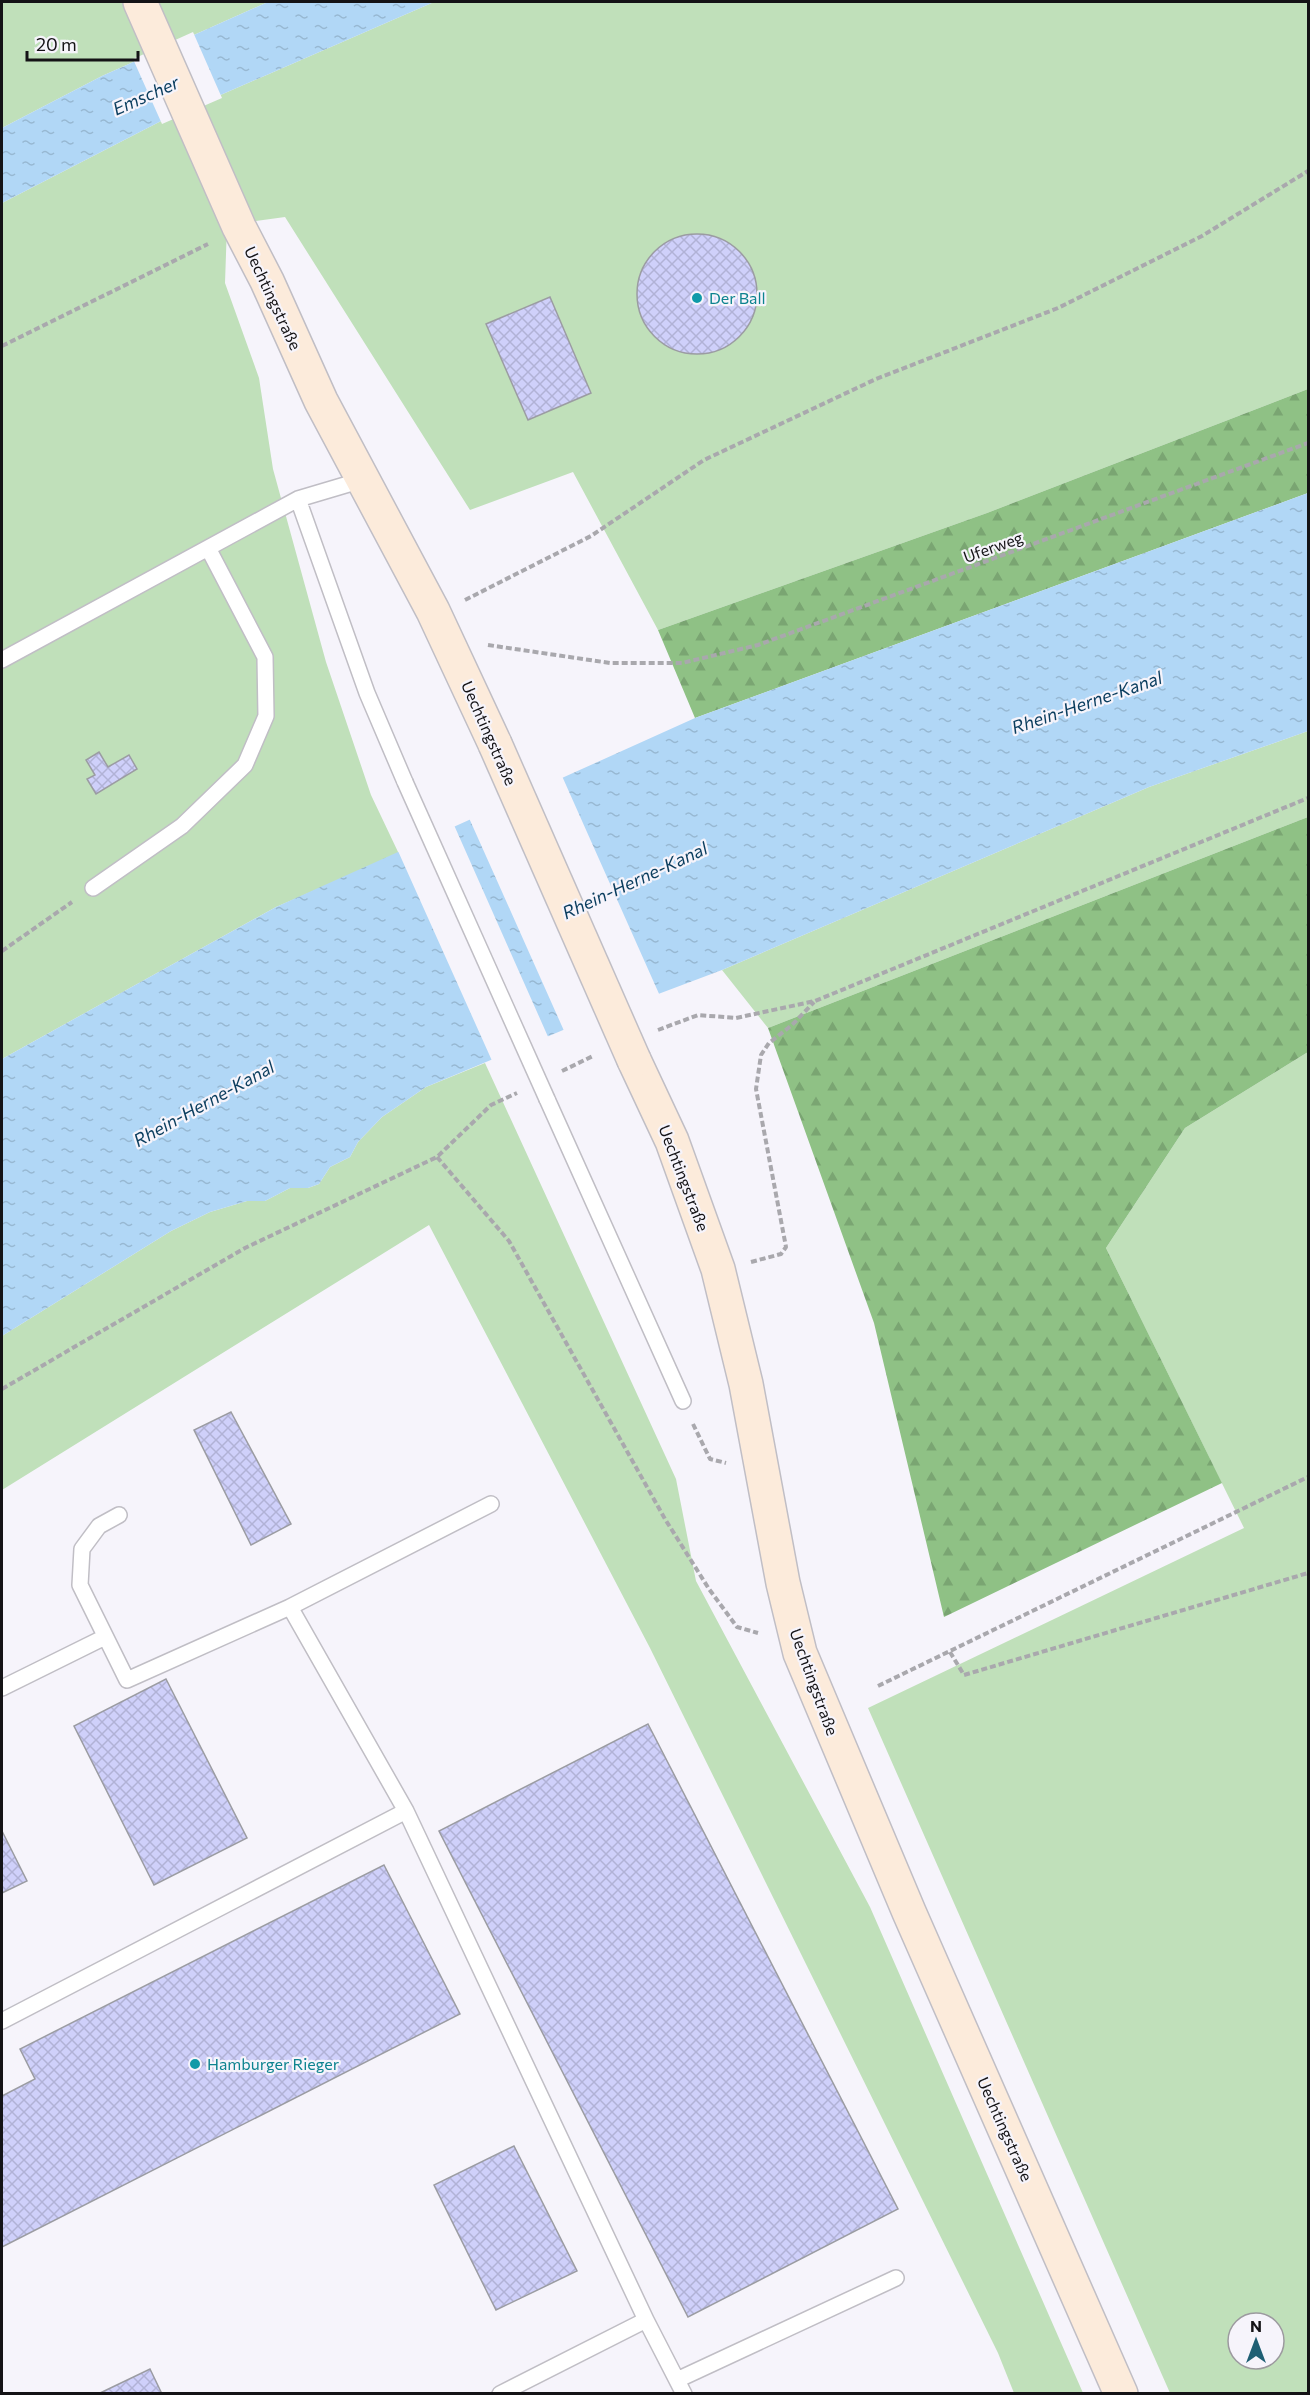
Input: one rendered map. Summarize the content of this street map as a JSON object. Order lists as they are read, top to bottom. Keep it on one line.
{"streets":{"main road":["Uechtingstraße"],"path":["Uferweg"]},"water":["Emscher","Rhein-Herne-Kanal"],"places":["Der Ball","Hamburger Rieger"],"scale_bar":"20 m","north":"top"}
